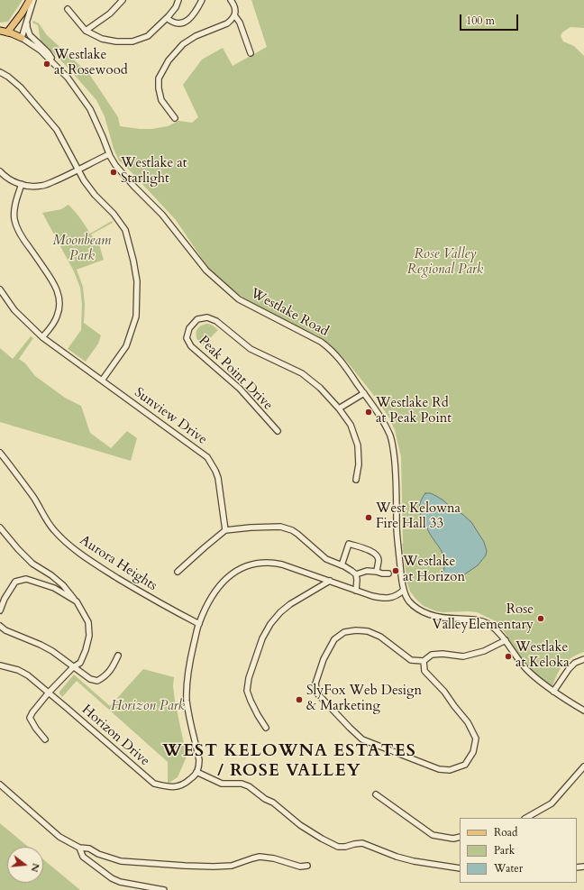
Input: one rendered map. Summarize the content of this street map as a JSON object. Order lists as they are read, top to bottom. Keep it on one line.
{"streets":{"main road":["Westlake Road"],"street":["Peak Point Drive","Sunview Drive","Aurora Heights","Horizon Drive"]},"districts":["WEST KELOWNA ESTATES / ROSE VALLEY"],"parks":["Moonbeam Park","Rose Valley Regional Park","Horizon Park"],"places":["Westlake at Rosewood","Westlake at Starlight","Westlake Rd at Peak Point","West Kelowna Fire Hall 33","Westlake at Horizon","Rose ValleyElementary","Westlake at Keloka","SlyFox Web Design & Marketing"],"legend":["Road","Park","Water"],"scale_bar":"100 m","north":"right"}
